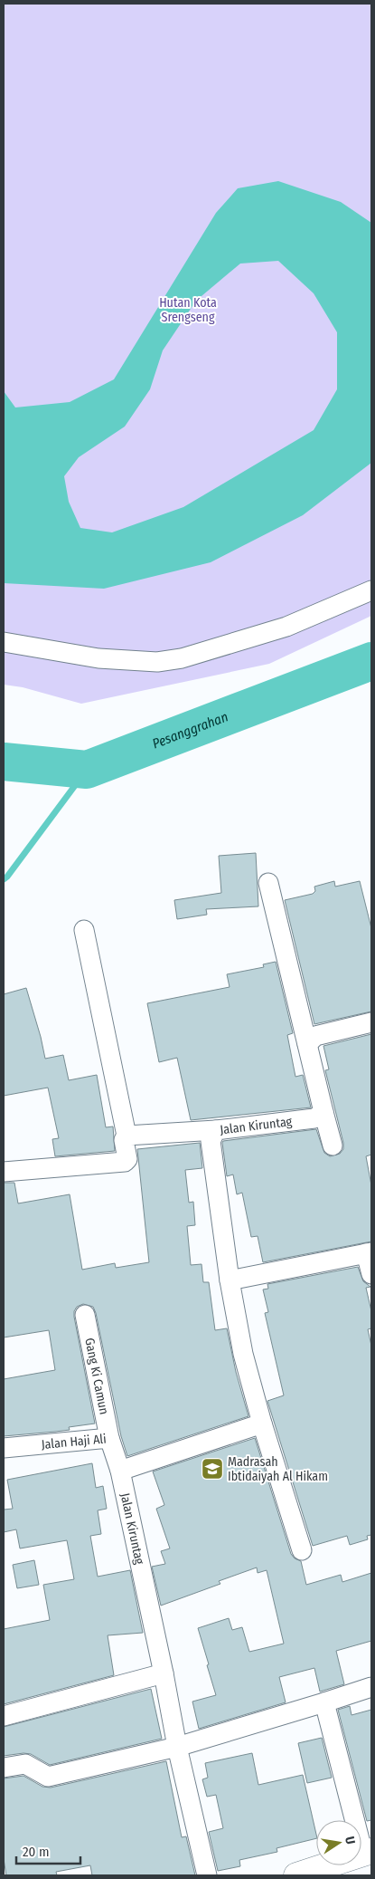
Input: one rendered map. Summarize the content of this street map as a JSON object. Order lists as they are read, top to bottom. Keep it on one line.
{"streets":{"street":["Jalan Kiruntag","Gang Ki Camun","Jalan Haji Ali"]},"crossings":[["Jalan Kiruntag","Jalan Haji Ali"],["Gang Ki Camun","Jalan Haji Ali"]],"water":["Pesanggrahan"],"parks":["Hutan Kota Srengseng"],"places":{"school or university":["Madrasah Ibtidaiyah Al Hikam"]},"scale_bar":"20 m","north":"right"}
